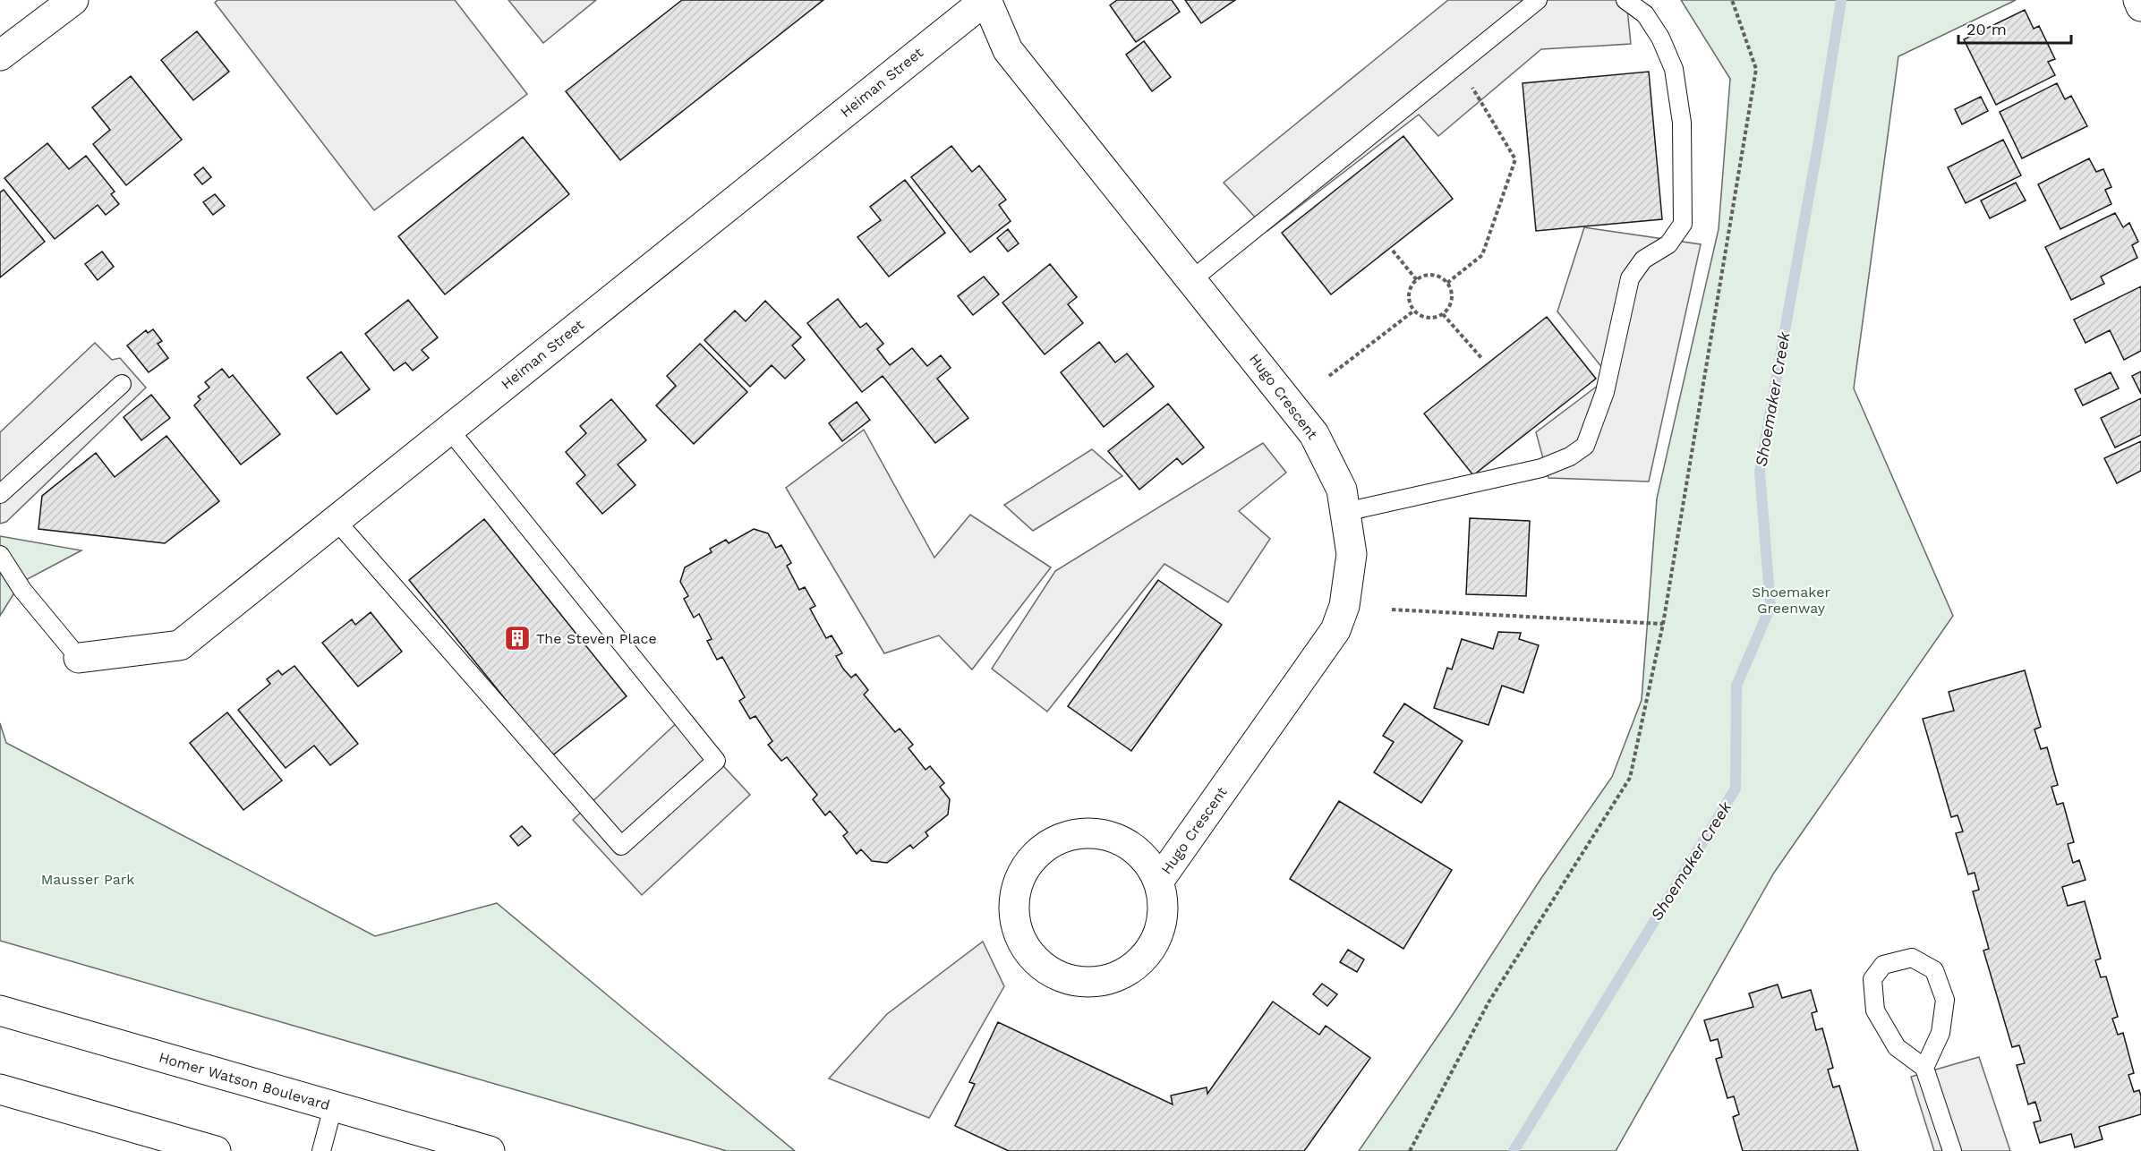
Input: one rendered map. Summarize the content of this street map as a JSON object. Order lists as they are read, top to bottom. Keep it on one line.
{"streets":{"street":["Heiman Street","Hugo Crescent","Homer Watson Boulevard"]},"crossings":[["Heiman Street","Hugo Crescent"]],"water":["Shoemaker Creek"],"parks":["Shoemaker Greenway","Mausser Park"],"places":{"building":["The Steven Place"]},"scale_bar":"20 m"}
